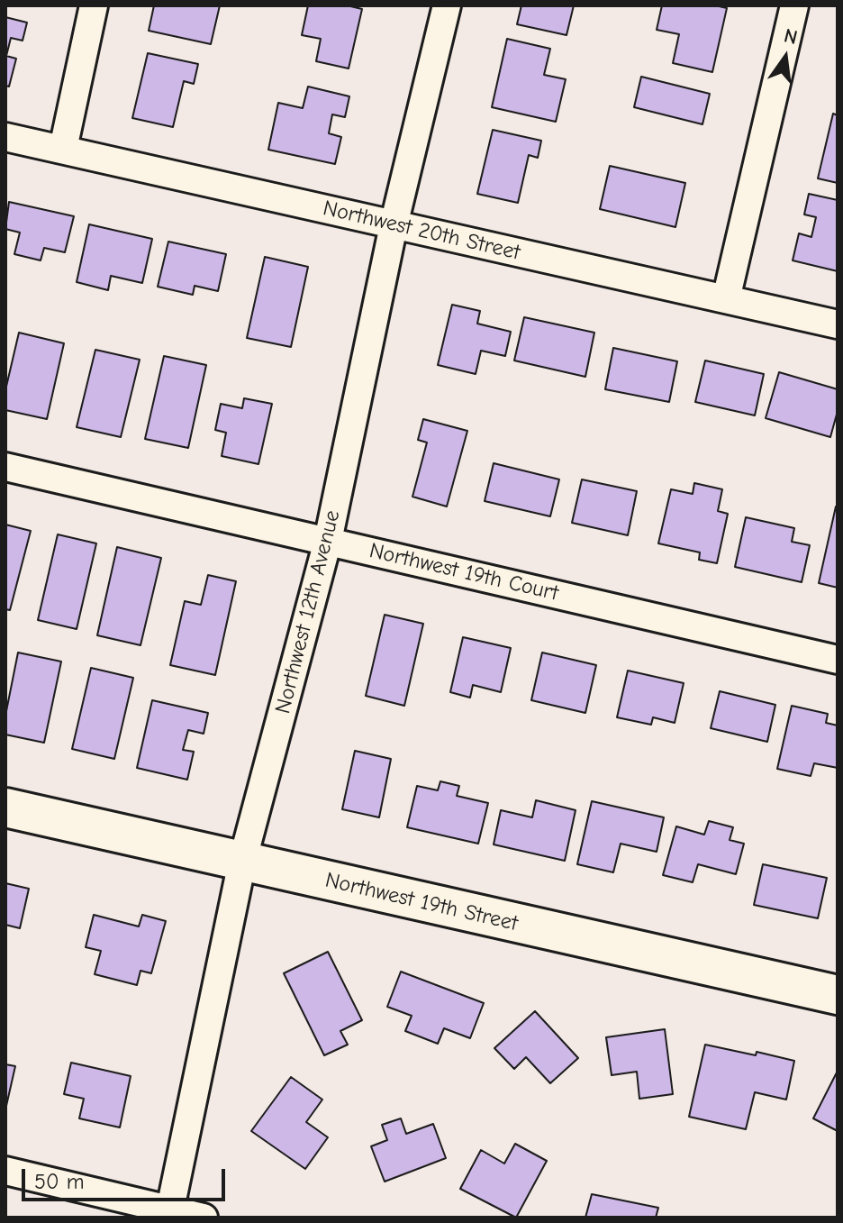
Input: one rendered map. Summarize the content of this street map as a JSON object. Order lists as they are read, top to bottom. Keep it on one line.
{"streets":{"street":["Northwest 20th Street","Northwest 19th Court","Northwest 12th Avenue","Northwest 19th Street"]},"crossings":[["Northwest 20th Street","Northwest 12th Avenue"],["Northwest 19th Court","Northwest 12th Avenue"],["Northwest 12th Avenue","Northwest 19th Street"]],"scale_bar":"50 m","north":"top"}
